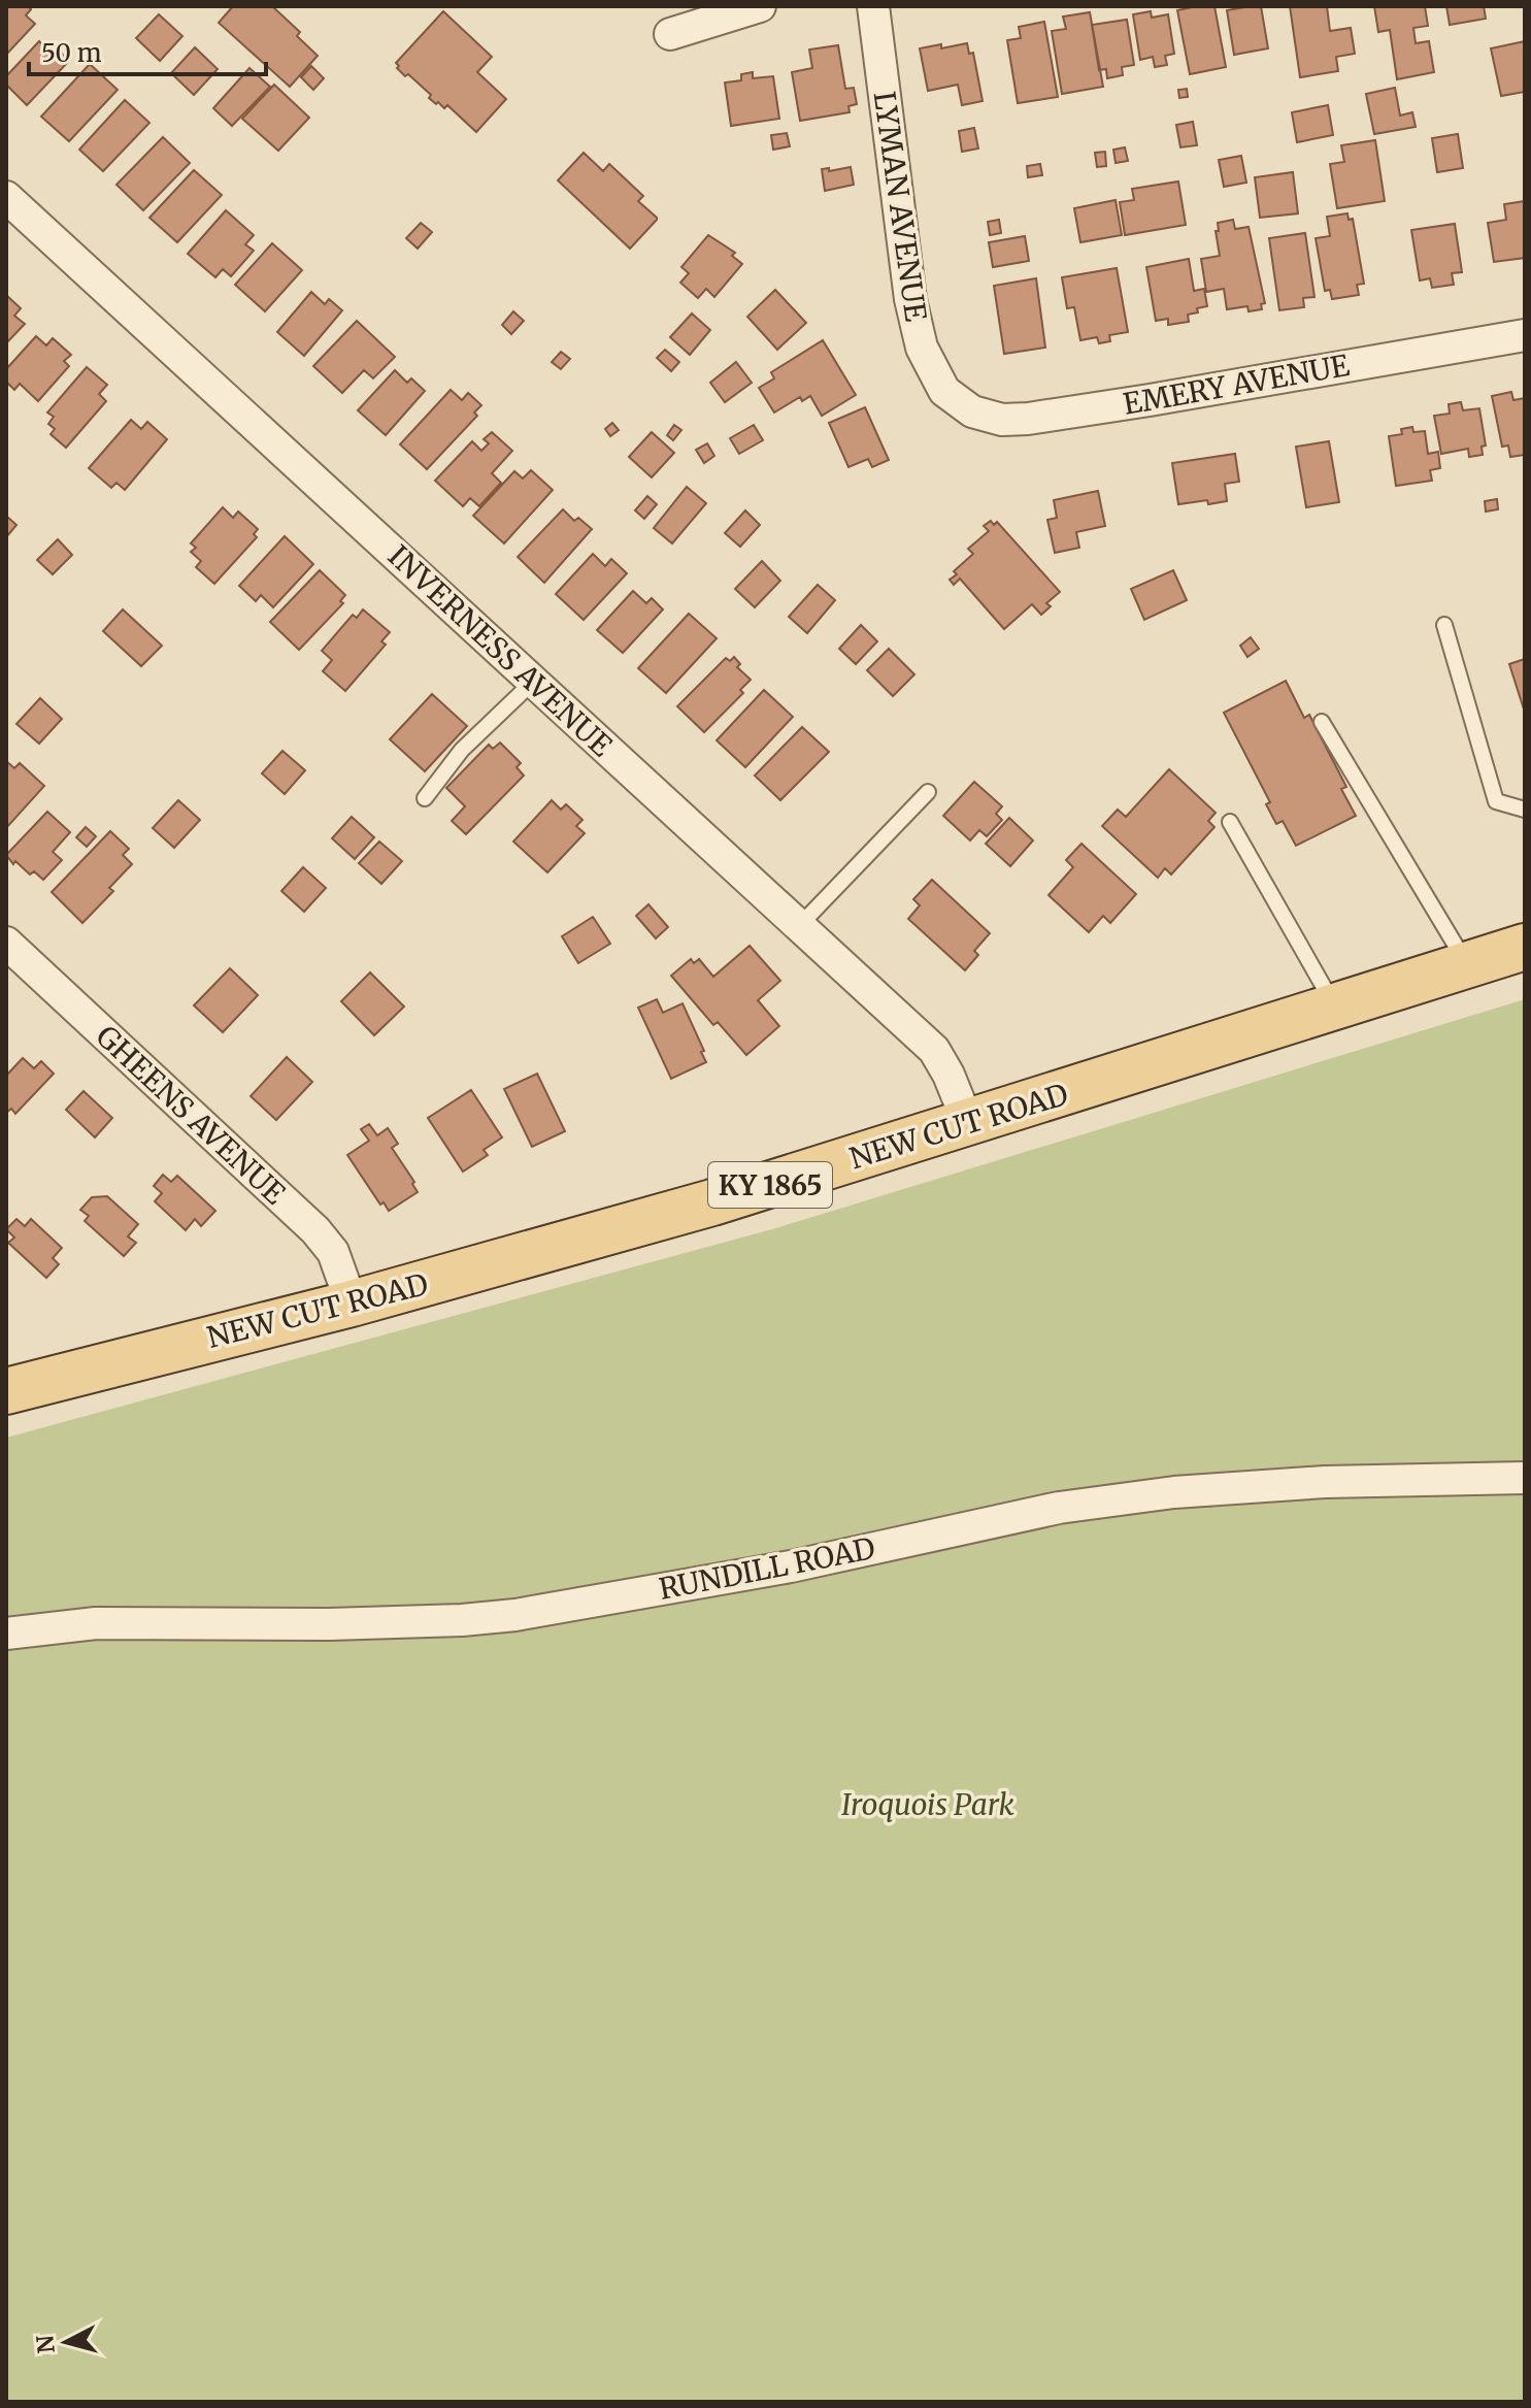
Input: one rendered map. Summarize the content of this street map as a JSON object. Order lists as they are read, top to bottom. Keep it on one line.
{"streets":{"main road":["NEW CUT ROAD","KY 1865"],"street":["LYMAN AVENUE","EMERY AVENUE","INVERNESS AVENUE","GHEENS AVENUE","RUNDILL ROAD"]},"crossings":[["LYMAN AVENUE","EMERY AVENUE"],["INVERNESS AVENUE","NEW CUT ROAD"],["GHEENS AVENUE","NEW CUT ROAD"]],"parks":["Iroquois Park"],"scale_bar":"50 m","north":"left"}
